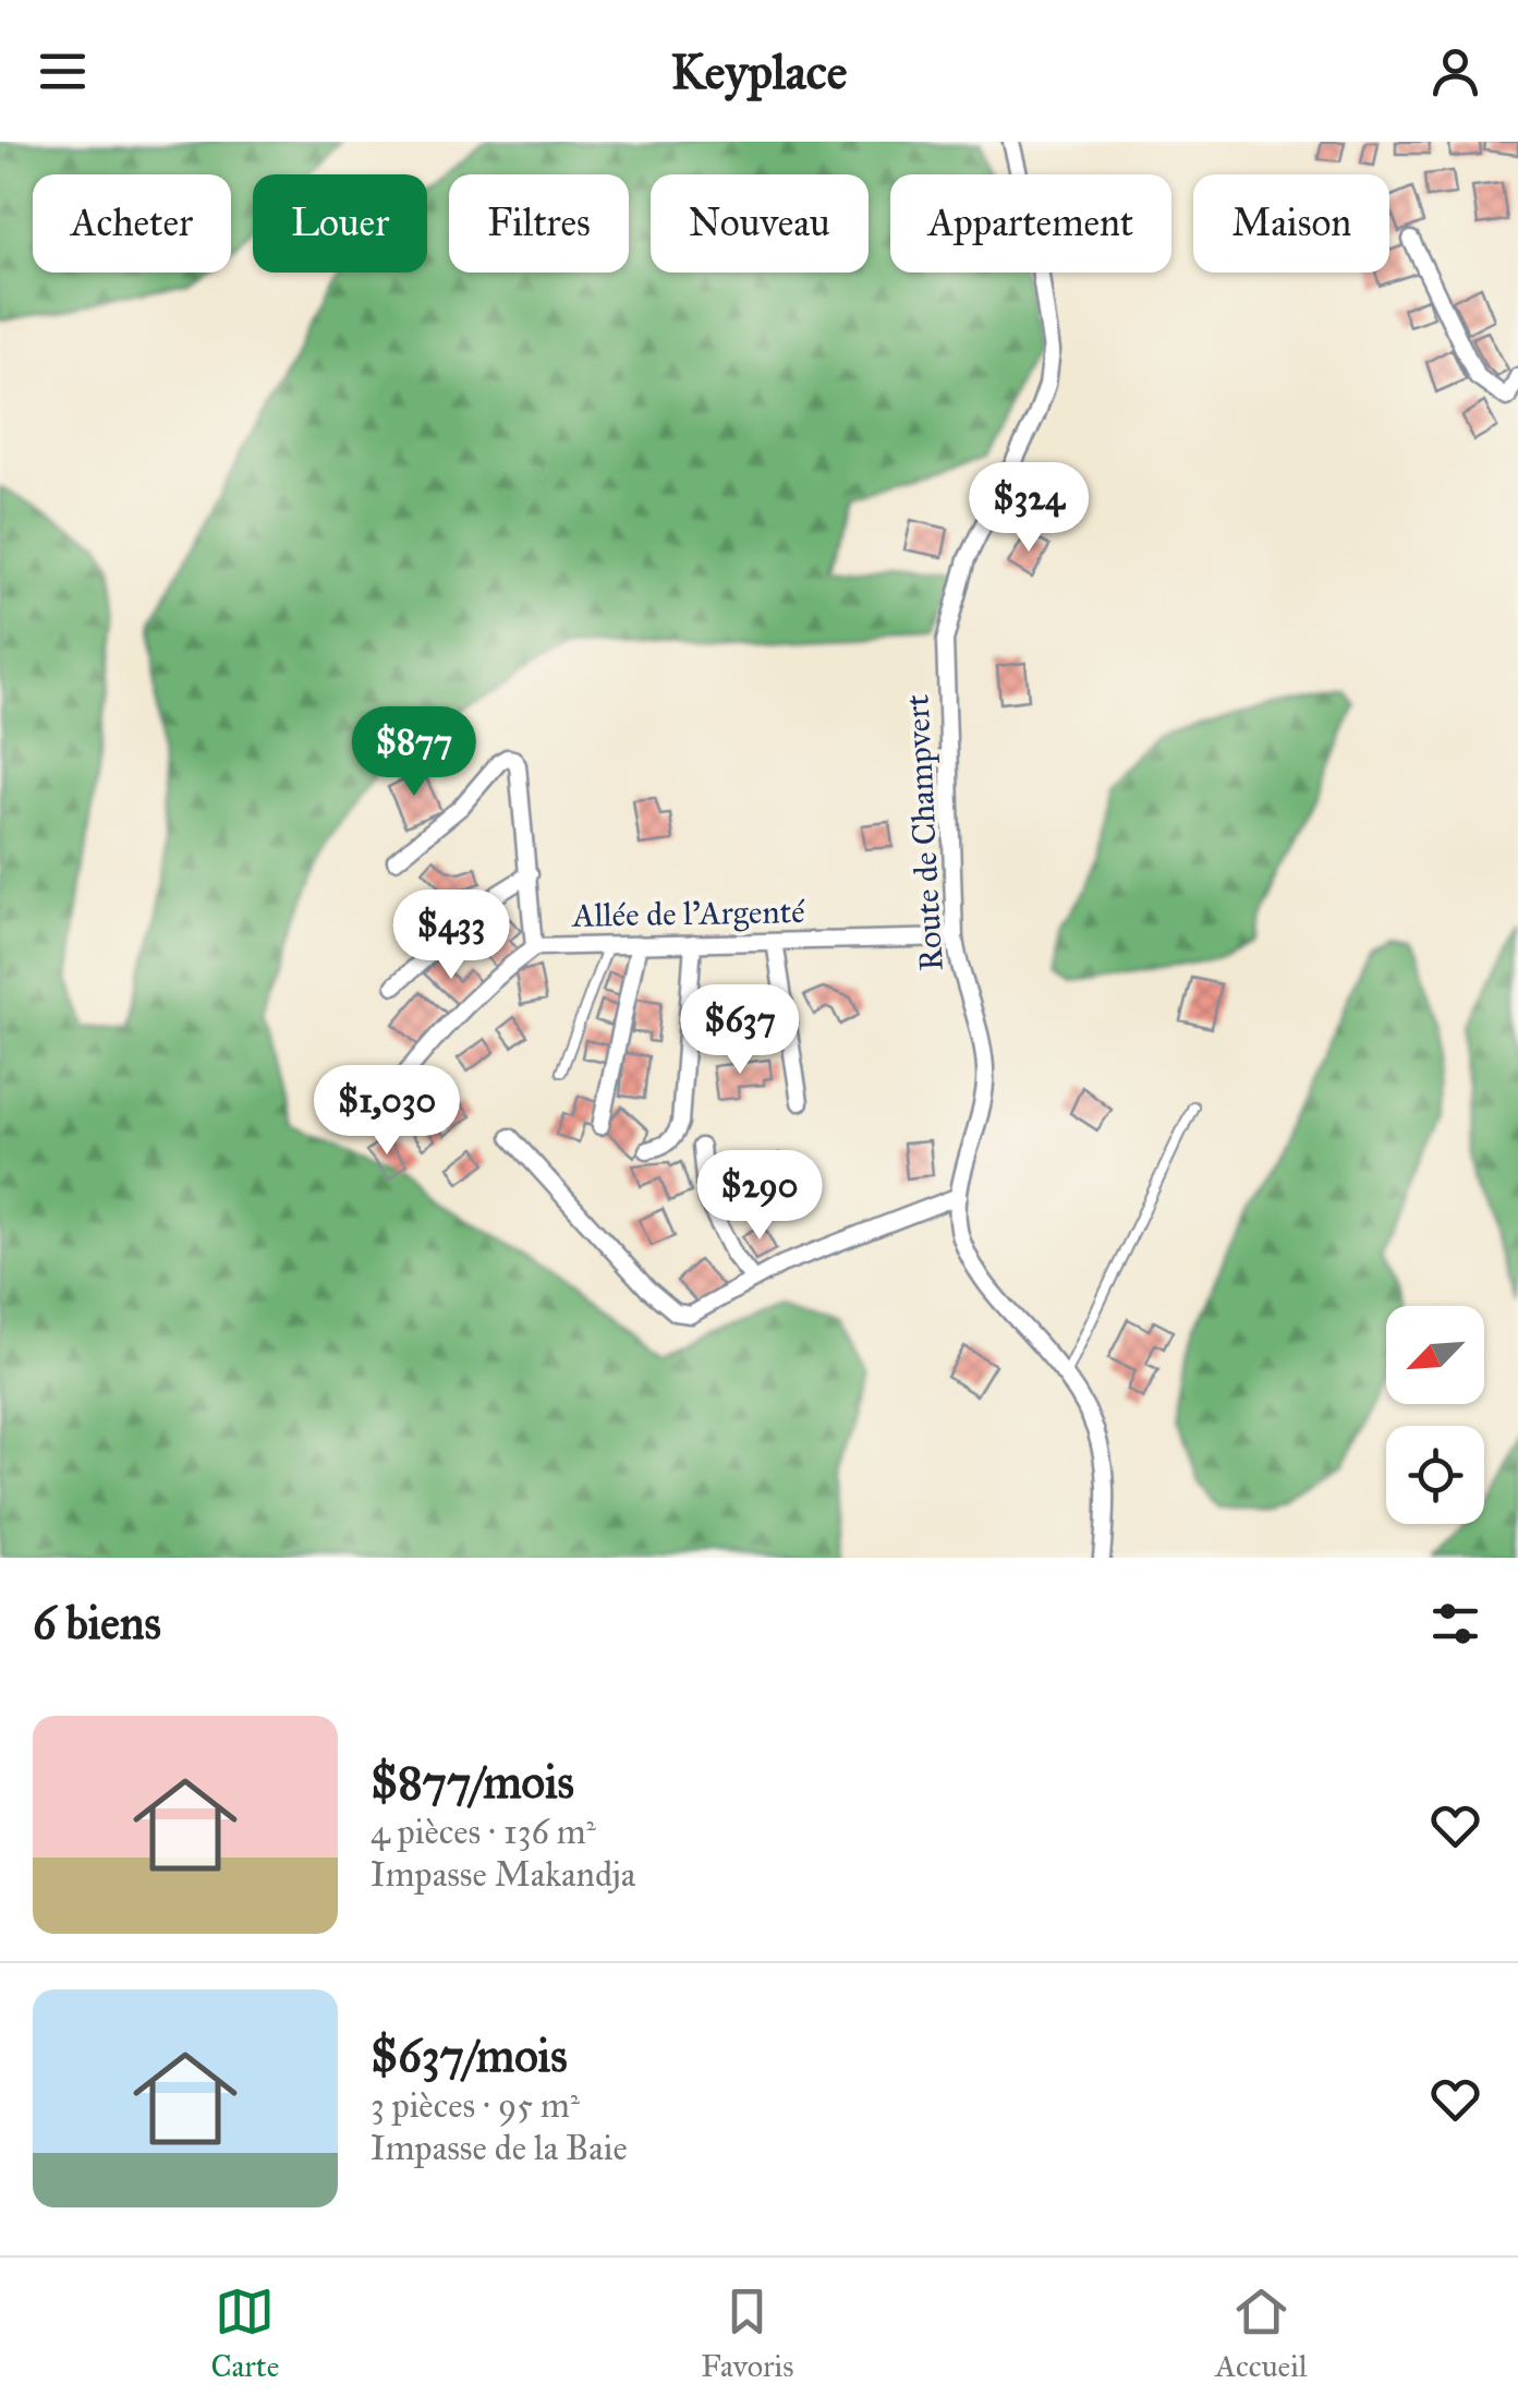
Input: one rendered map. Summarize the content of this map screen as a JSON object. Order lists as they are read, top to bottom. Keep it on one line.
{"streets":{"street":["Route de Champvert","Allée de l'Argenté"]},"crossings":[["Route de Champvert","Allée de l'Argenté"]],"north":"bottom left","page":{"header":"Keyplace","chip":["Acheter","Louer","Filtres","Nouveau","Appartement","Maison"],"price":["$324","$877","$433","$637","$1,030","$290"],"heading":"6 biens","list":[{"name":"$877/mois","note":"4 pièces · 136 m² · Impasse Makandja"},{"name":"$637/mois","note":"3 pièces · 95 m² · Impasse de la Baie"}],"tabs":["Carte","Favoris","Accueil"]}}
